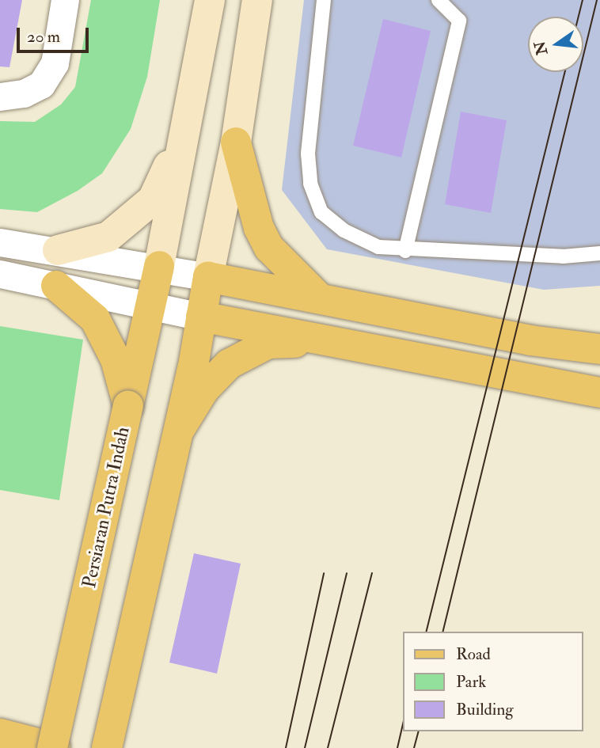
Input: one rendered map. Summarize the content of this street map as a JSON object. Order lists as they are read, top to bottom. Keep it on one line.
{"streets":{"main road":["Persiaran Putra Indah"]},"legend":["Road","Park","Building"],"scale_bar":"20 m","north":"left"}
